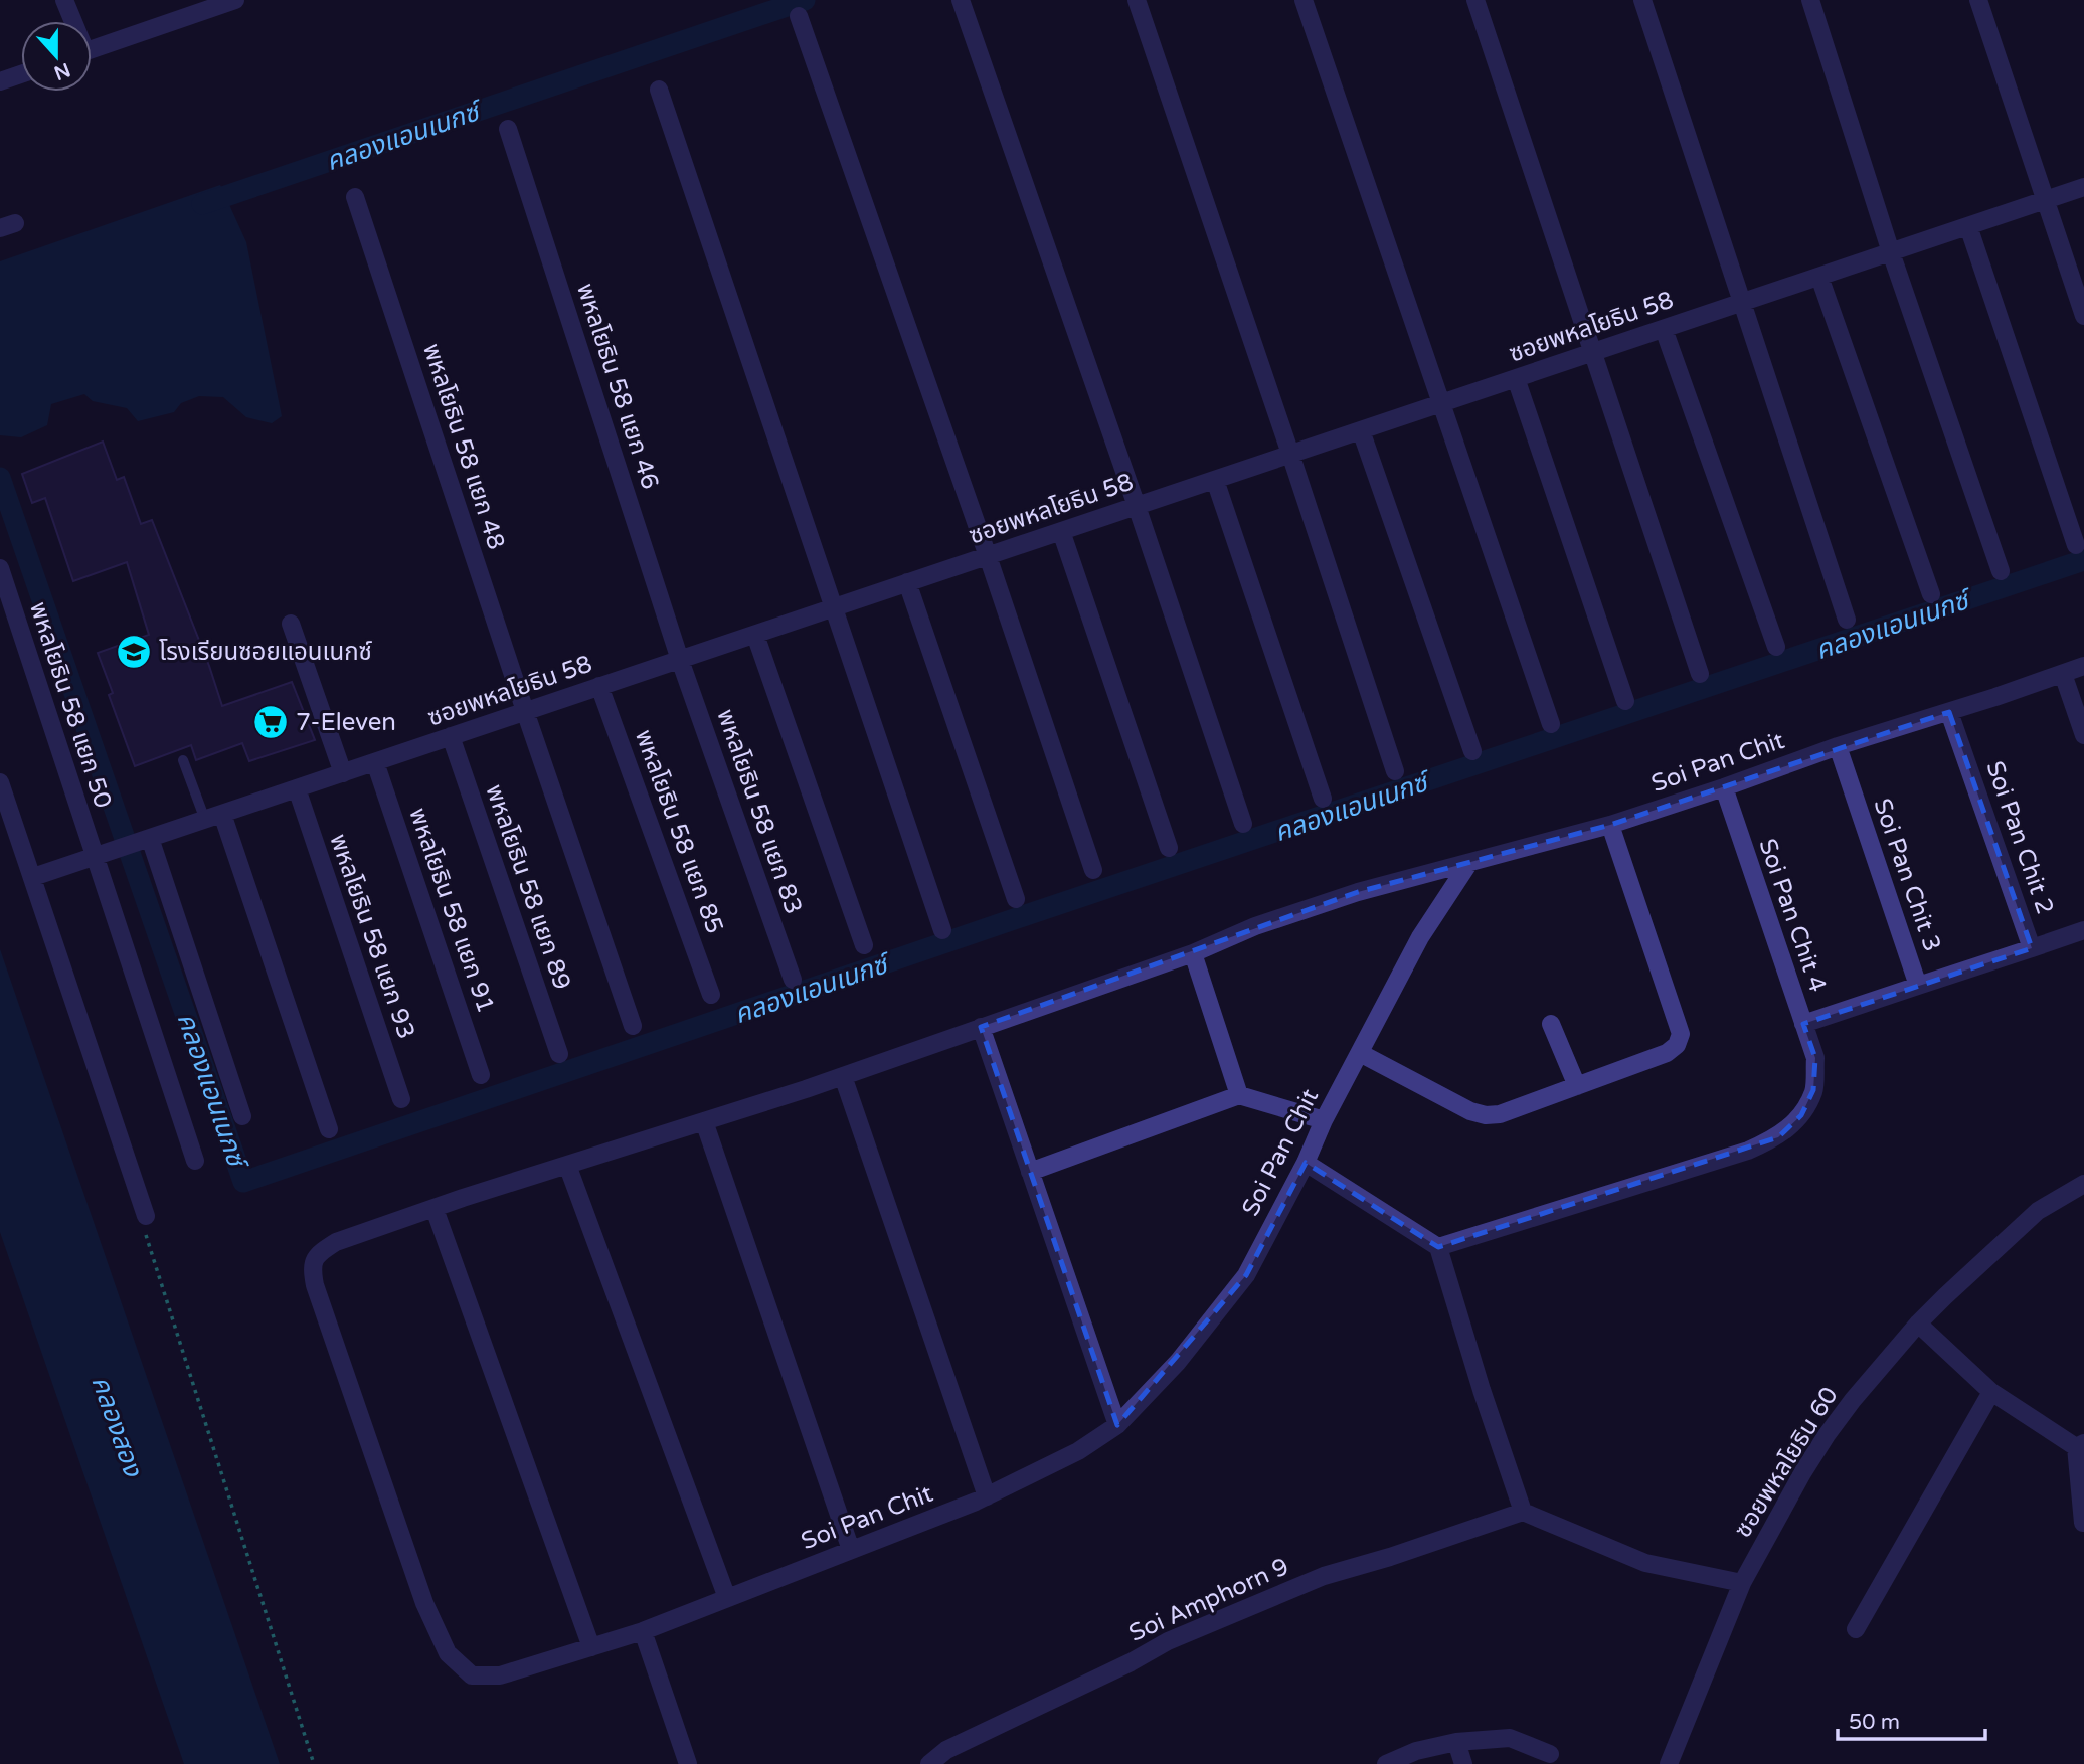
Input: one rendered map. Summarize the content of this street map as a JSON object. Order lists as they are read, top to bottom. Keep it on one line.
{"streets":{"street":["ซอยพหลโยธิน 58","พหลโยธิน 58 แยก 46","พหลโยธิน 58 แยก 48","พหลโยธิน 58 แยก 50","Soi Pan Chit","พหลโยธิน 58 แยก 83","พหลโยธิน 58 แยก 85","Soi Pan Chit 2","Soi Pan Chit 3","พหลโยธิน 58 แยก 89","พหลโยธิน 58 แยก 91","Soi Pan Chit 4","พหลโยธิน 58 แยก 93","ซอยพหลโยธิน 60","Soi Amphorn 9"]},"crossings":[["ซอยพหลโยธิน 58","พหลโยธิน 58 แยก 46"],["ซอยพหลโยธิน 58","พหลโยธิน 58 แยก 48"],["ซอยพหลโยธิน 58","พหลโยธิน 58 แยก 50"],["ซอยพหลโยธิน 58","พหลโยธิน 58 แยก 83"],["ซอยพหลโยธิน 58","พหลโยธิน 58 แยก 85"],["ซอยพหลโยธิน 58","พหลโยธิน 58 แยก 89"],["ซอยพหลโยธิน 58","พหลโยธิน 58 แยก 91"],["ซอยพหลโยธิน 58","พหลโยธิน 58 แยก 93"],["พหลโยธิน 58 แยก 46","พหลโยธิน 58 แยก 83"],["Soi Pan Chit","Soi Pan Chit 2"],["Soi Pan Chit","Soi Pan Chit 3"],["Soi Pan Chit","Soi Pan Chit 4"],["Soi Pan Chit 2","Soi Pan Chit 3"],["Soi Pan Chit 3","Soi Pan Chit 4"]],"water":["คลองแอนเนกซ์","คลองสอง"],"places":{"school or university":["โรงเรียนซอยแอนเนกซ์"],"supermarket":["7-Eleven"]},"scale_bar":"50 m","north":"bottom"}
